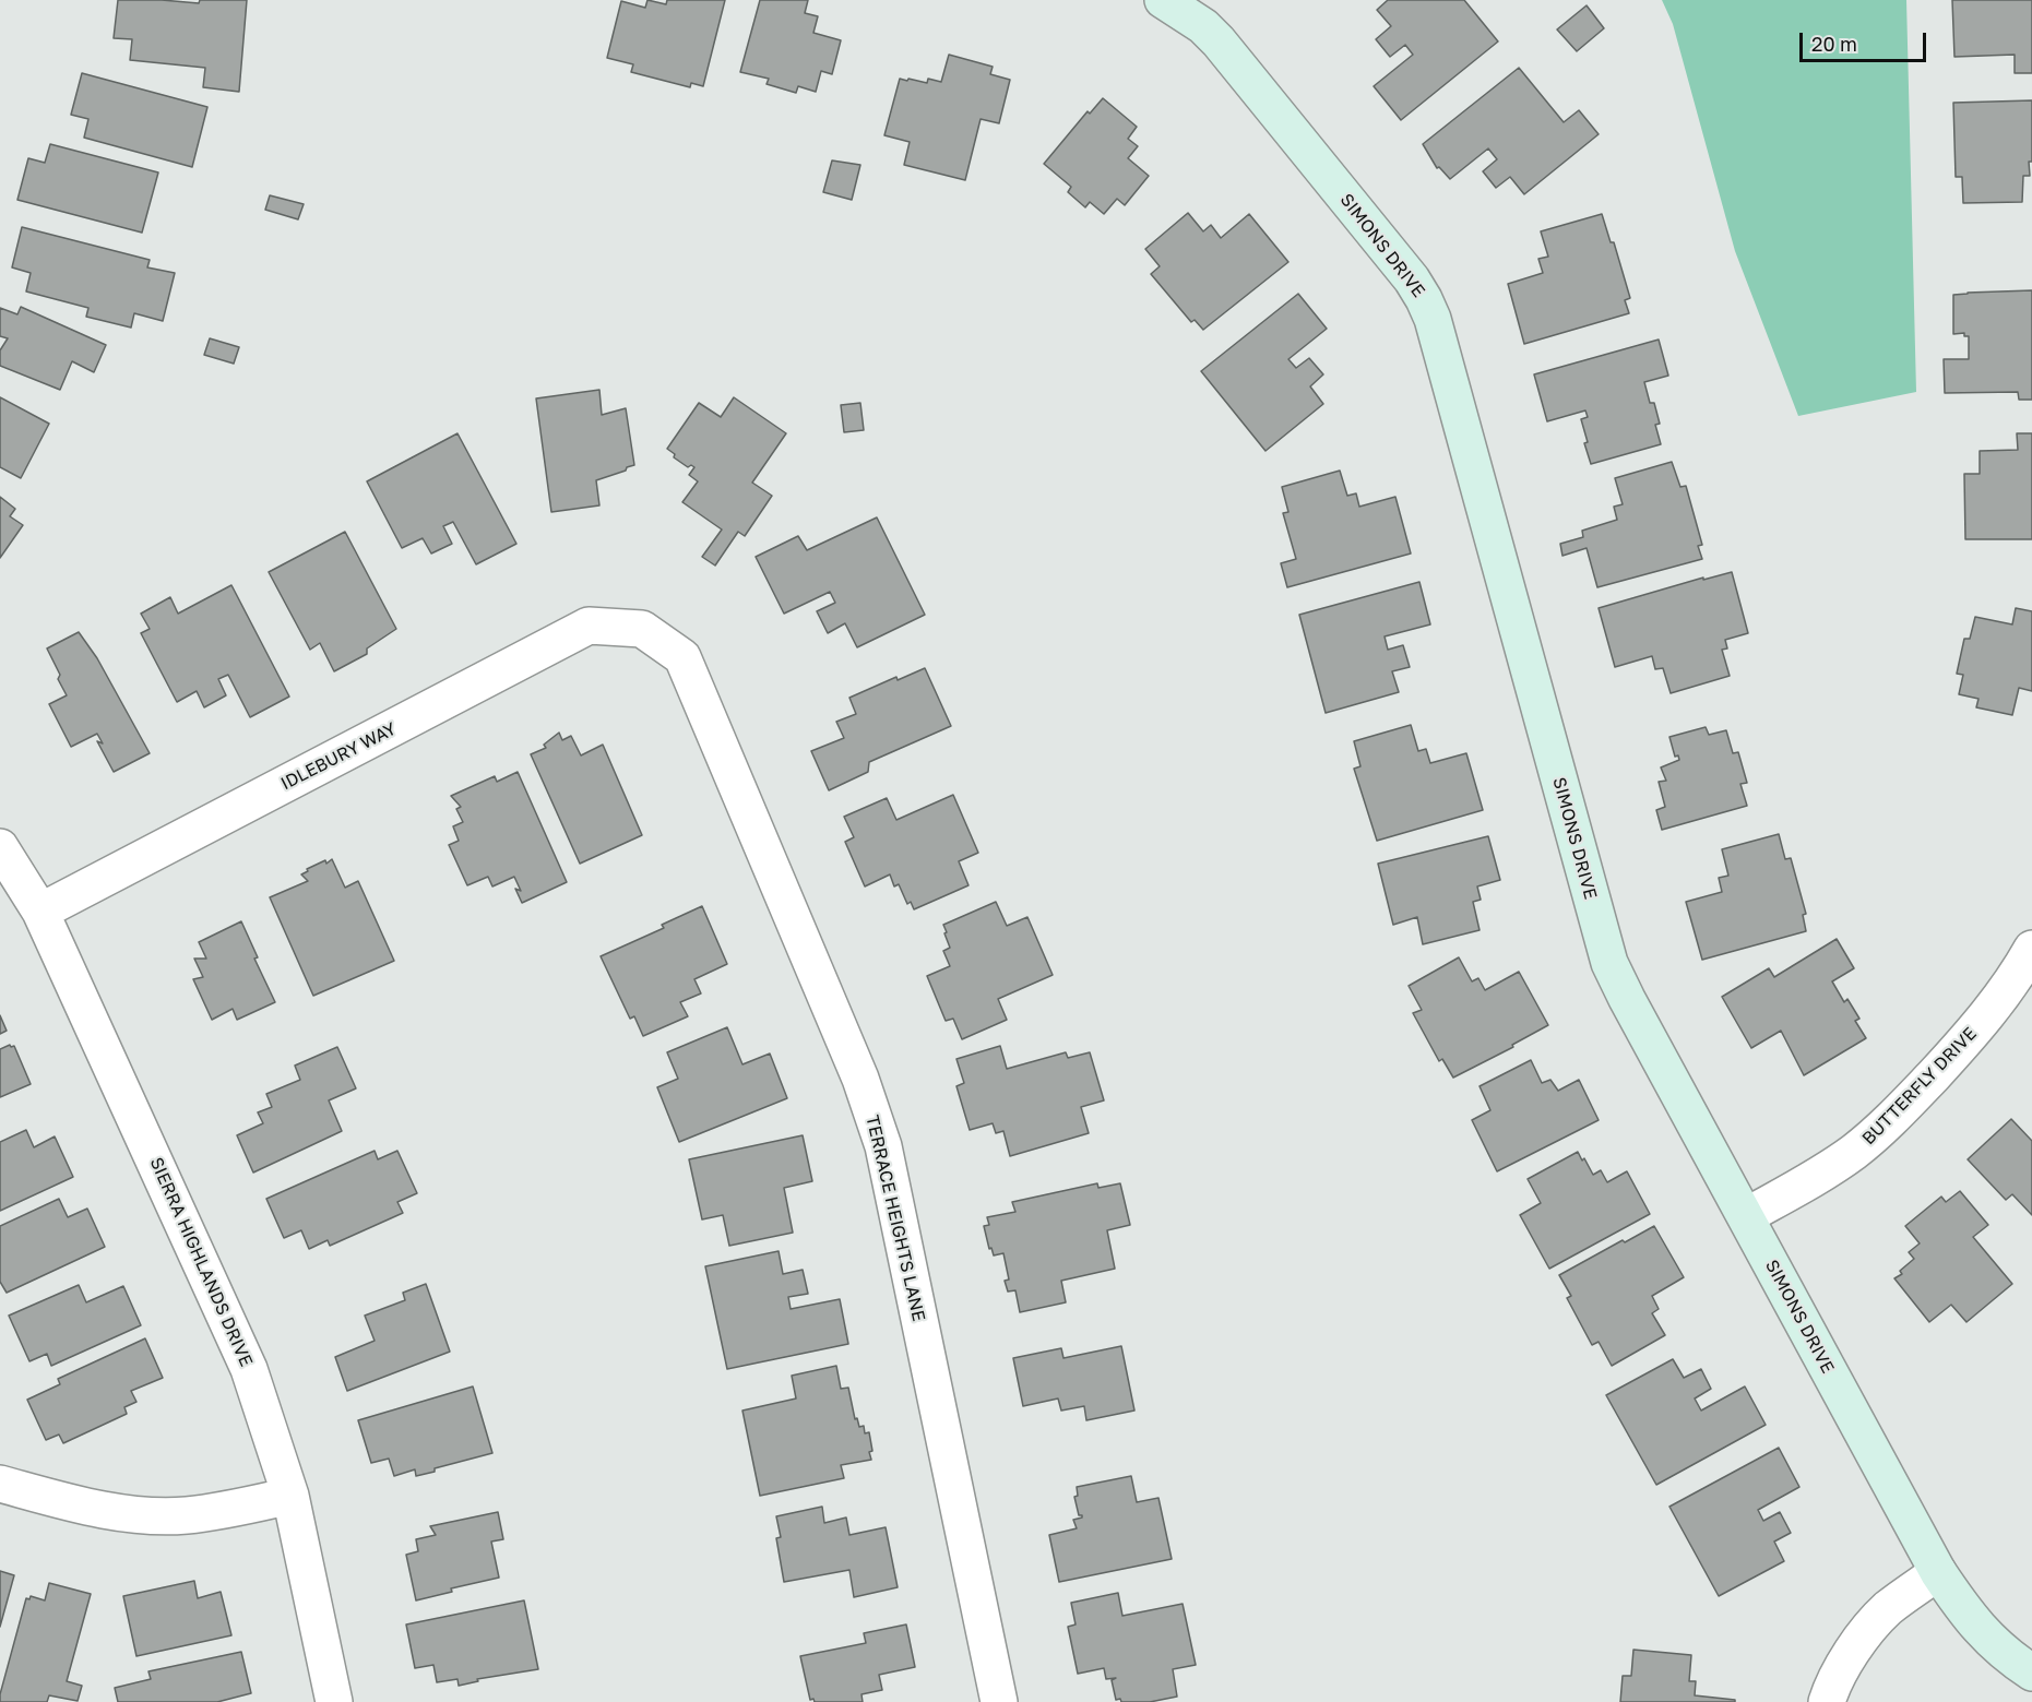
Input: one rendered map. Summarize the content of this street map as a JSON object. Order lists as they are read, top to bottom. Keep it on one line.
{"streets":{"street":["SIMONS DRIVE","IDLEBURY WAY","BUTTERFLY DRIVE","TERRACE HEIGHTS LANE","SIERRA HIGHLANDS DRIVE"]},"crossings":[["SIMONS DRIVE","BUTTERFLY DRIVE"],["IDLEBURY WAY","TERRACE HEIGHTS LANE"],["IDLEBURY WAY","SIERRA HIGHLANDS DRIVE"]],"scale_bar":"20 m"}
